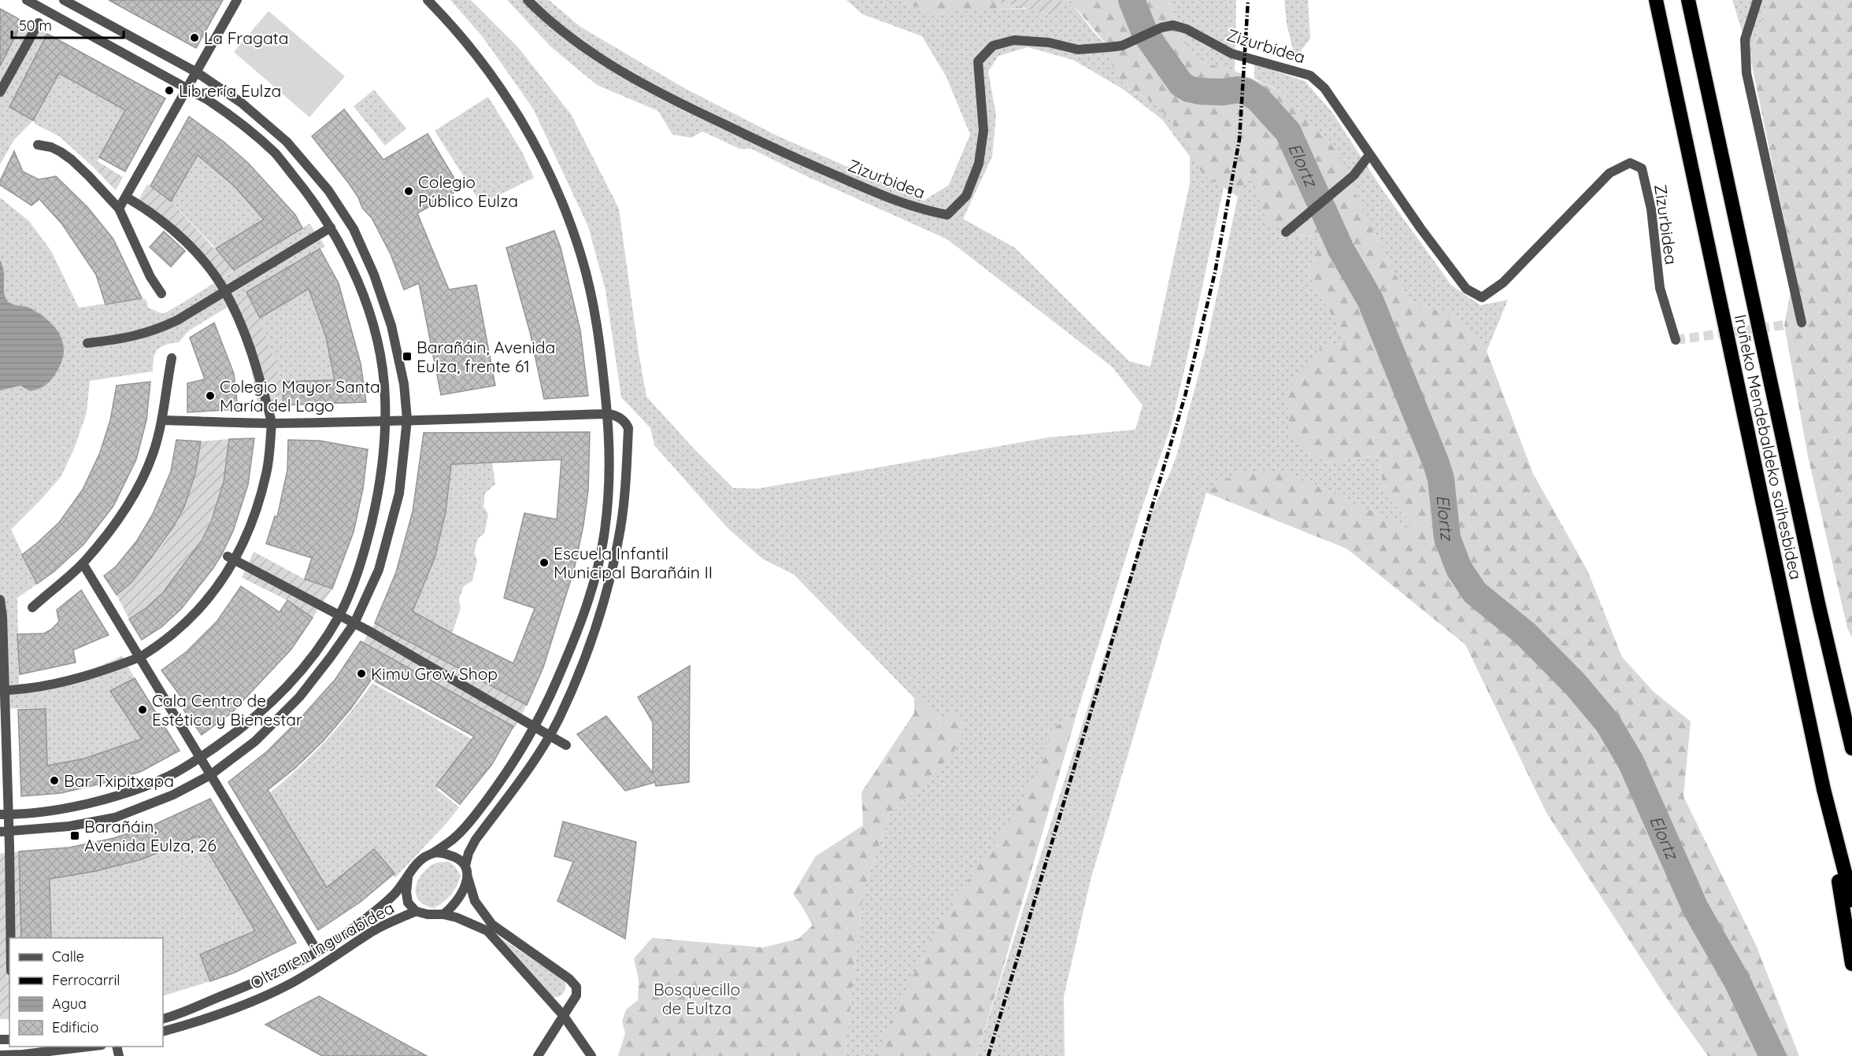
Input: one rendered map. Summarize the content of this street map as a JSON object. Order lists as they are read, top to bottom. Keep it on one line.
{"streets":{"highway":["Iruñeko Mendebaldeko saihesbidea"],"street":["Zizurbidea","Oltzaren ingurabidea"]},"water":["Elortz"],"parks":["Bosquecillo de Eultza"],"places":{"other":["La Fragata","Librería Eulza","Colegio Público Eulza","Colegio Mayor Santa María del Lago","Escuela Infantil Municipal Barañáin II","Kimu Grow Shop","Cala Centro de Estética y Bienestar","Bar Txipitxapa"],"transit":["Barañáin, Avenida Eulza, frente 61","Barañáin, Avenida Eulza, 26"]},"legend":["Calle","Ferrocarril","Agua","Edificio"],"scale_bar":"50 m"}
